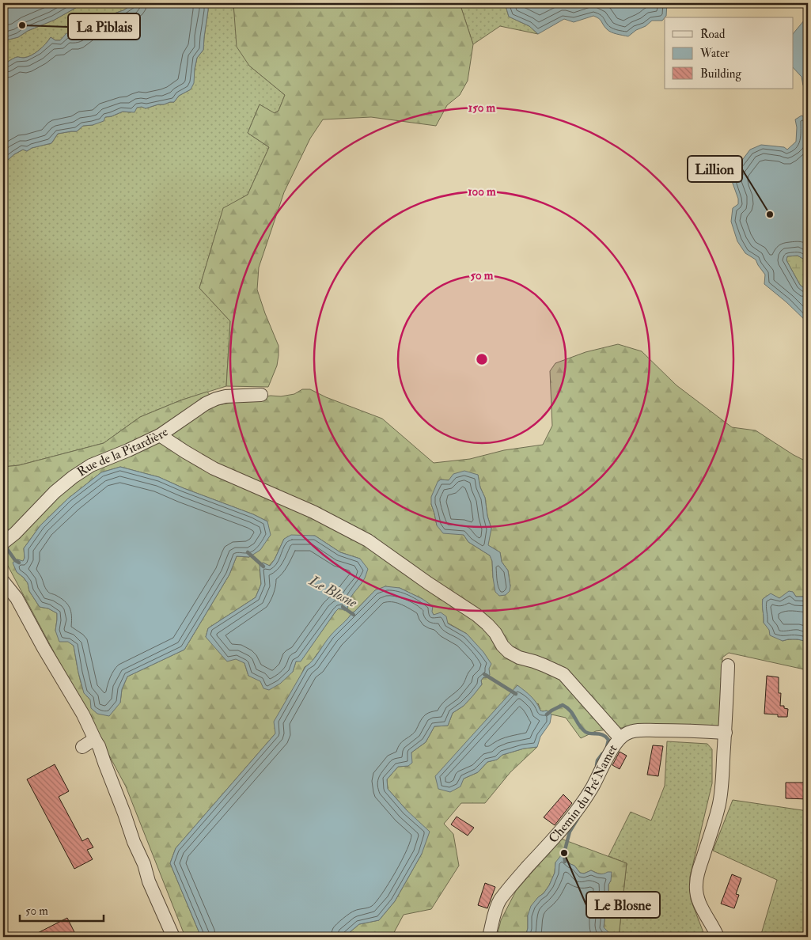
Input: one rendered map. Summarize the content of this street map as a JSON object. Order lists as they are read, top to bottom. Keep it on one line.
{"streets":{"street":["Rue de la Pitardière","Chemin du Pré Namet"]},"water":["Le Blosne"],"places":["La Piblais","Lillion","Le Blosne"],"legend":["Road","Water","Building"],"scale_bar":"50 m","rings":["150 m","100 m","50 m"]}
